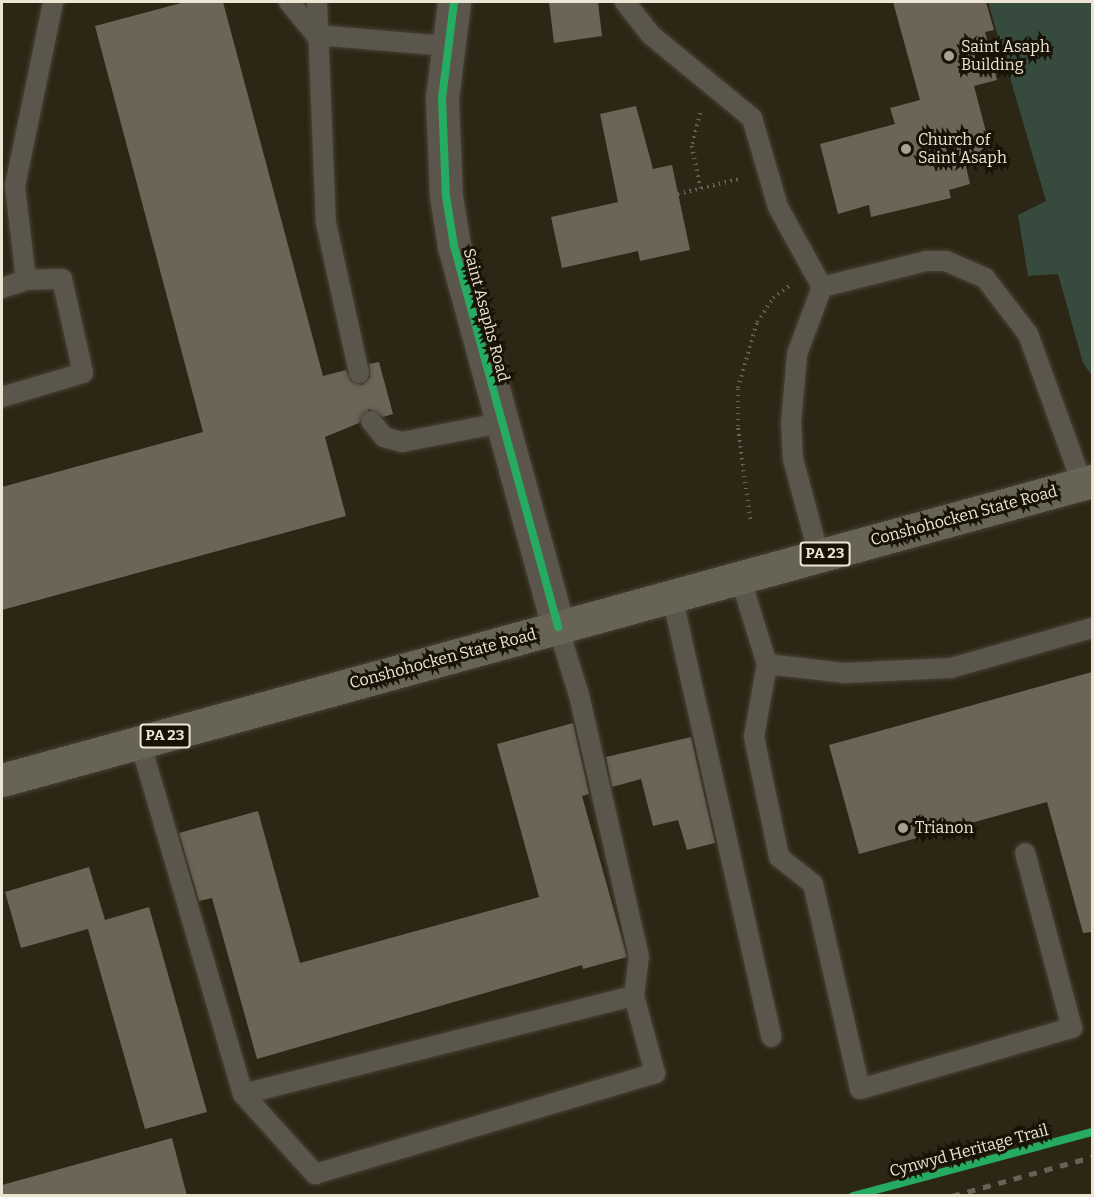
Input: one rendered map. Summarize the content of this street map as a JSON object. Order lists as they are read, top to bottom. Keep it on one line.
{"streets":{"main road":["Conshohocken State Road","PA 23"],"street":["Saint Asaphs Road"],"cycle path":["Cynwyd Heritage Trail"]},"crossings":[["Saint Asaphs Road","Conshohocken State Road"]],"places":["Saint Asaph Building","Church of Saint Asaph","Trianon"]}
